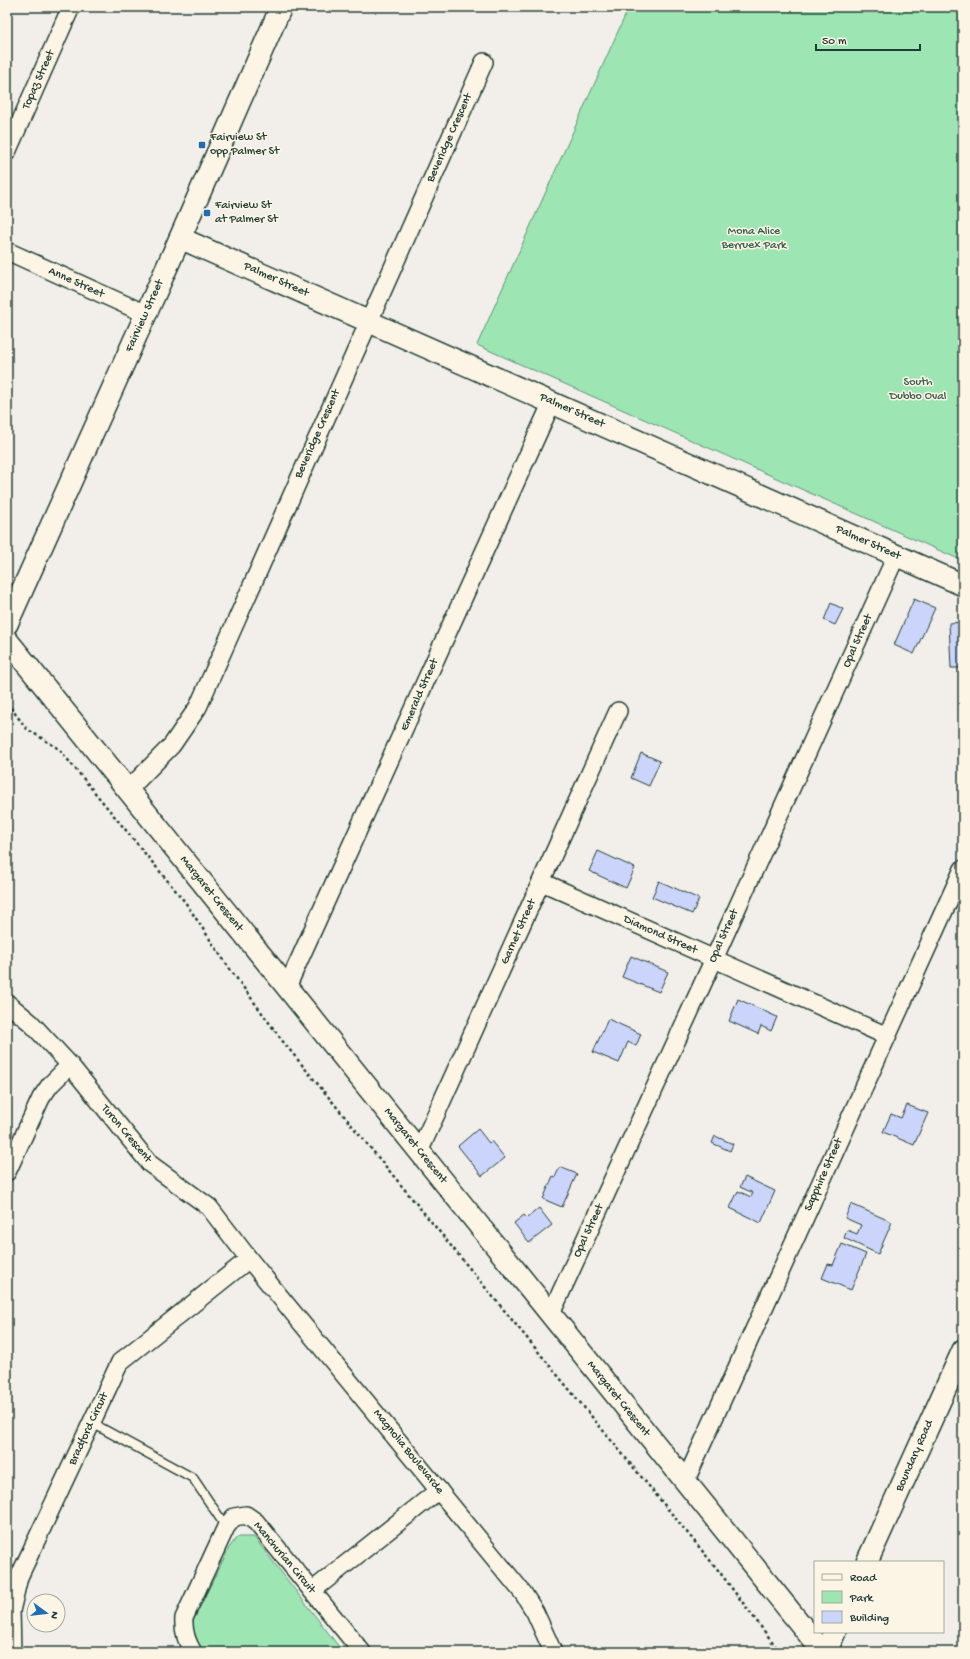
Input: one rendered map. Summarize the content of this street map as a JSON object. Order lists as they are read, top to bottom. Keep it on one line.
{"streets":{"street":["Topaz Street","Beveridge Crescent","Palmer Street","Anne Street","Fairview Street","Opal Street","Emerald Street","Margaret Crescent","Garnet Street","Diamond Street","Turon Crescent","Sapphire Street","Bradford Circuit","Magnolia Boulevarde","Boundary Road","Manchurian Circuit"]},"crossings":[["Beveridge Crescent","Palmer Street"],["Beveridge Crescent","Margaret Crescent"],["Palmer Street","Fairview Street"],["Palmer Street","Opal Street"],["Palmer Street","Emerald Street"],["Anne Street","Fairview Street"],["Opal Street","Margaret Crescent"],["Opal Street","Diamond Street"],["Emerald Street","Margaret Crescent"],["Margaret Crescent","Garnet Street"],["Margaret Crescent","Sapphire Street"],["Garnet Street","Diamond Street"],["Diamond Street","Sapphire Street"],["Turon Crescent","Bradford Circuit"],["Turon Crescent","Magnolia Boulevarde"],["Bradford Circuit","Magnolia Boulevarde"]],"parks":["Mona Alice Berruex Park","South Dubbo Oval"],"places":{"transit":["Fairview St opp Palmer St","Fairview St at Palmer St"]},"legend":["Road","Park","Building"],"scale_bar":"50 m","north":"right"}
